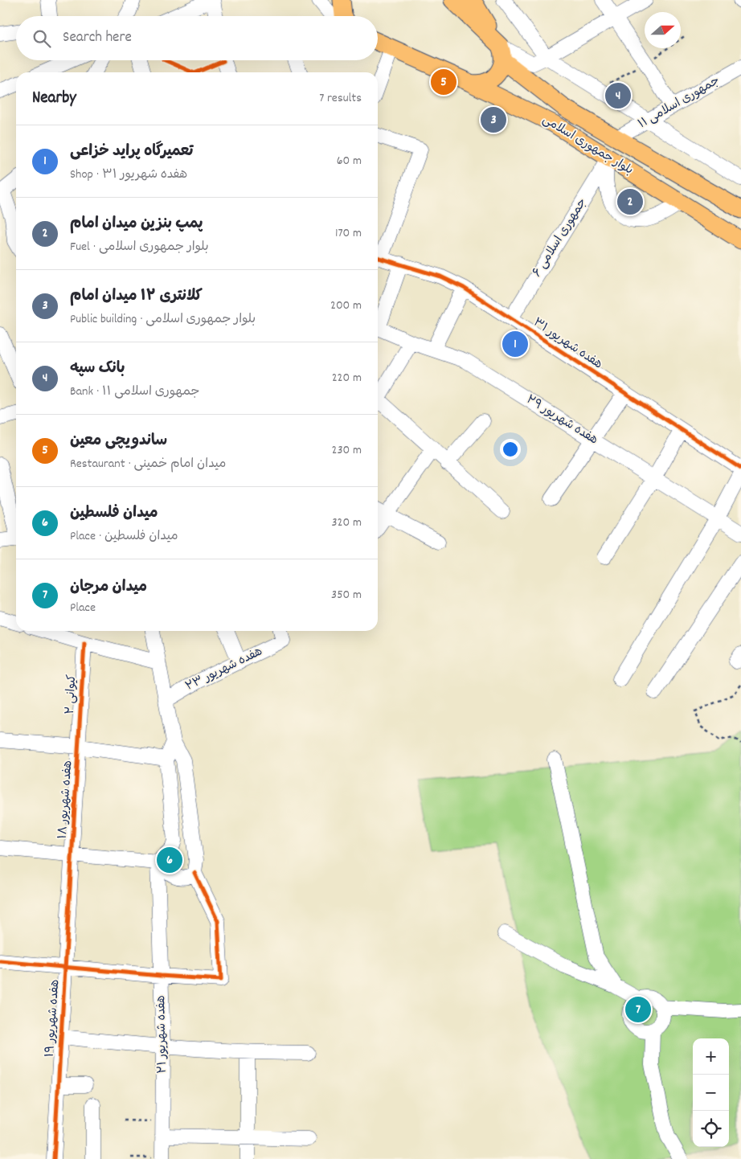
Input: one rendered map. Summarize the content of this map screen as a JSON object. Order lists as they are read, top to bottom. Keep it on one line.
{"streets":{"main road":["بلوار جمهوری اسلامی"],"street":["جمهوری اسلامی ۱۱","جمهوری اسلامی ۶","هفده شهریور ۳۱","هفده شهریور ۲۹","هفده شهریور ۲۳","کیوانی ۲","هفده شهریور ۱۸","هفده شهریور ۱۹","هفده شهریور ۲۱"]},"crossings":[["جمهوری اسلامی ۱۱","بلوار جمهوری اسلامی"],["بلوار جمهوری اسلامی","جمهوری اسلامی ۶"],["جمهوری اسلامی ۶","هفده شهریور ۳۱"],["کیوانی ۲","هفده شهریور ۱۸"],["هفده شهریور ۱۸","هفده شهریور ۱۹"]],"north":"right","page":{"search":"Search here","pins":["5","4","3","2","1","6","7"],"heading":["Nearby","7 results"],"list":[{"mark":"1","name":"تعمیرگاه پراید خزاعی","note":"Shop · هفده شهریور ۳۱","value":"60 m"},{"mark":"2","name":"پمپ بنزین میدان امام","note":"Fuel · بلوار جمهوری اسلامی","value":"170 m"},{"mark":"3","name":"کلانتری ۱۲ میدان امام","note":"Public building · بلوار جمهوری اسلامی","value":"200 m"},{"mark":"4","name":"بانک سپه","note":"Bank · جمهوری اسلامی ۱۱","value":"220 m"},{"mark":"5","name":"ساندویچی معین","note":"Restaurant · میدان امام خمینی","value":"230 m"},{"mark":"6","name":"میدان فلسطین","note":"Place · میدان فلسطین","value":"320 m"},{"mark":"7","name":"میدان مرجان","note":"Place","value":"350 m"}],"map_buttons":["+","−"]}}
